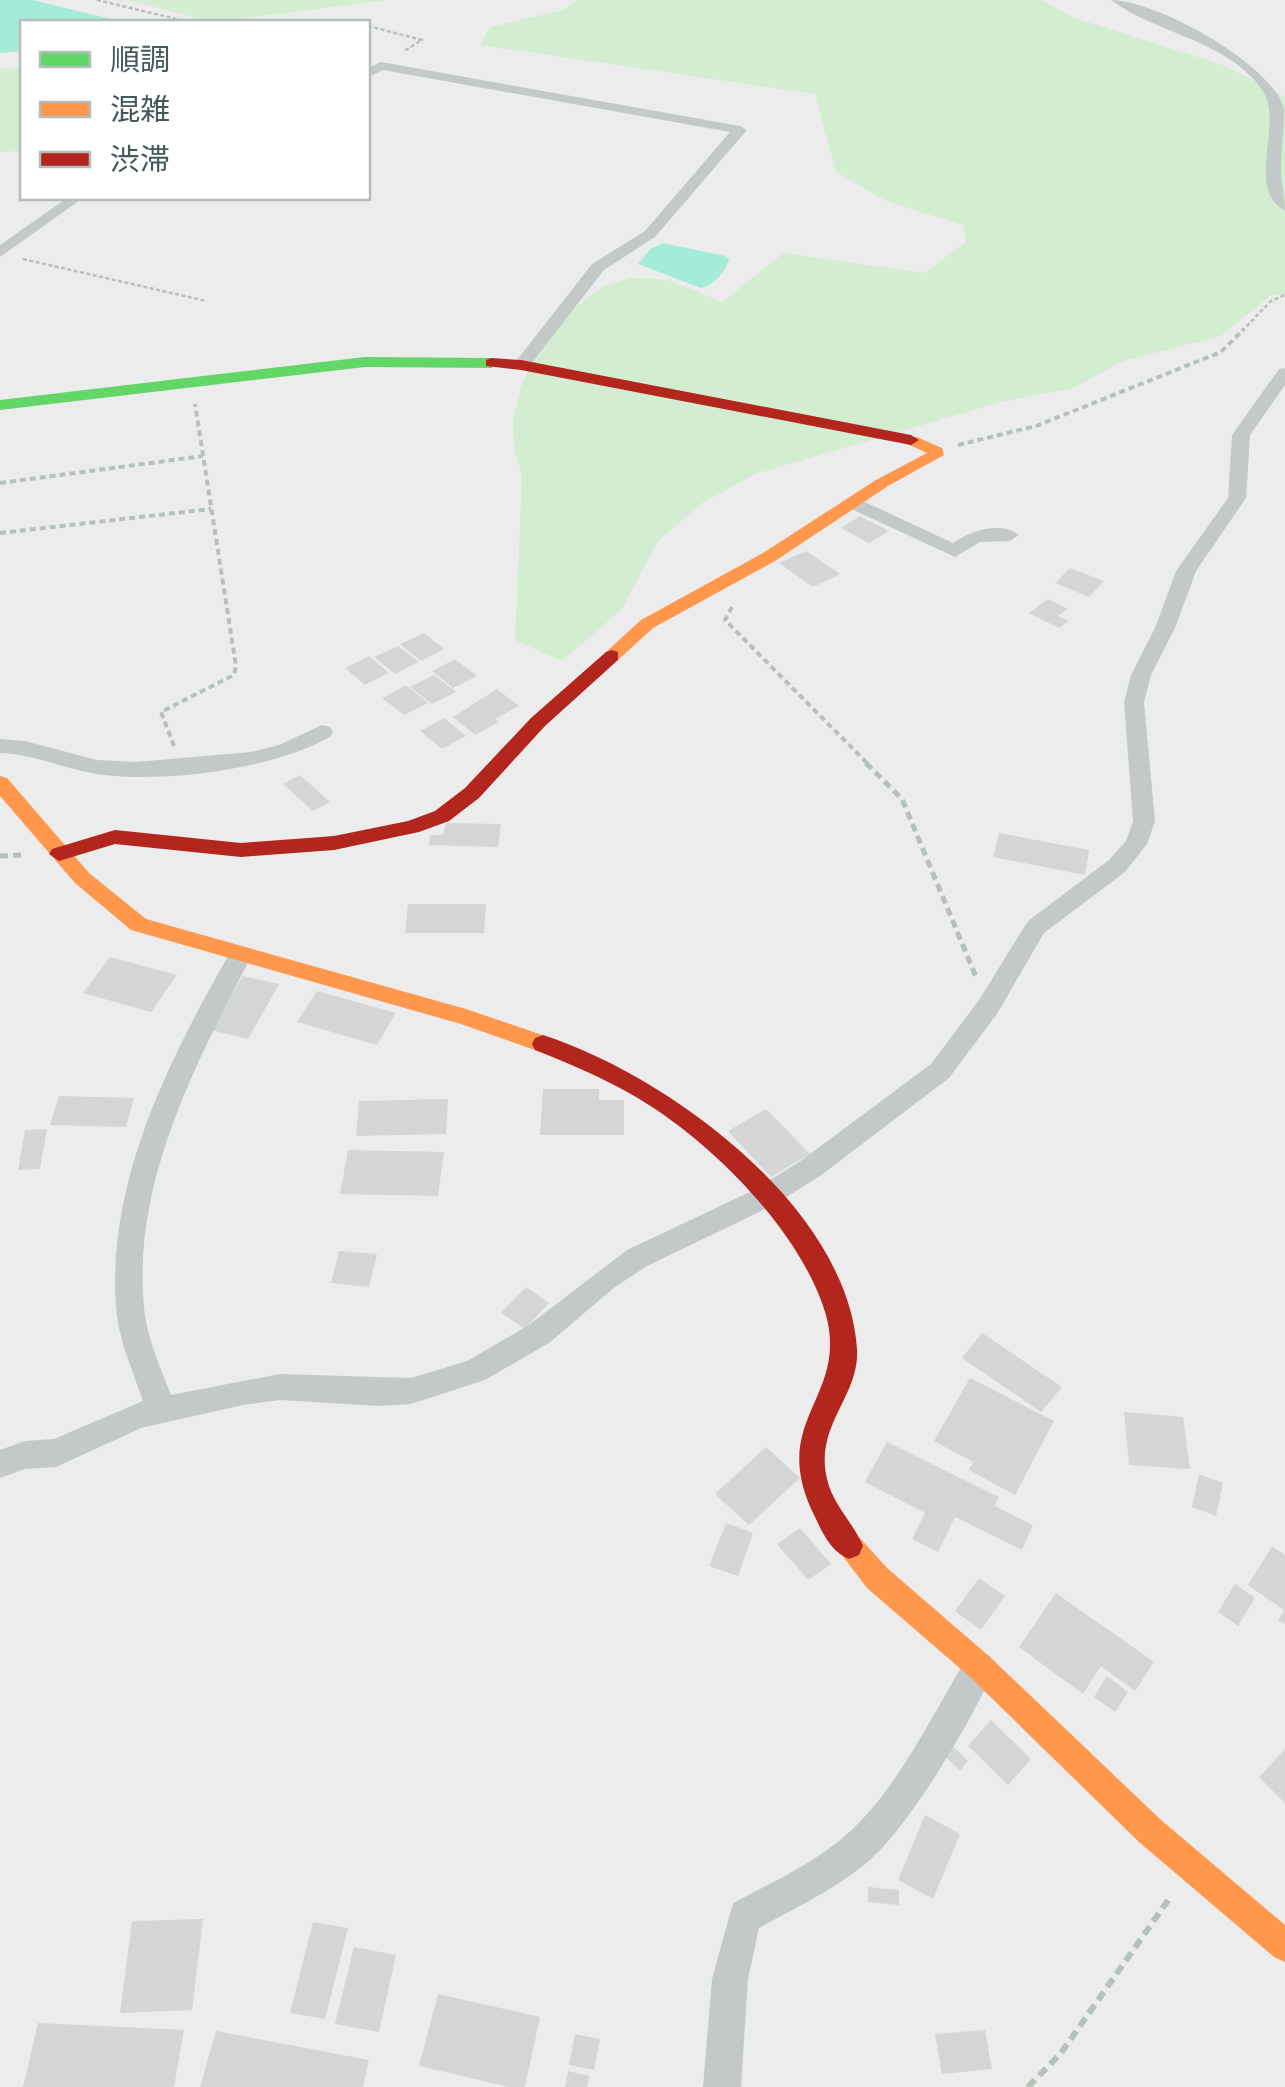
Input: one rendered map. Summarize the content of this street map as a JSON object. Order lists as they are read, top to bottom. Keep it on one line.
{"legend":["順調","混雑","渋滞"]}
